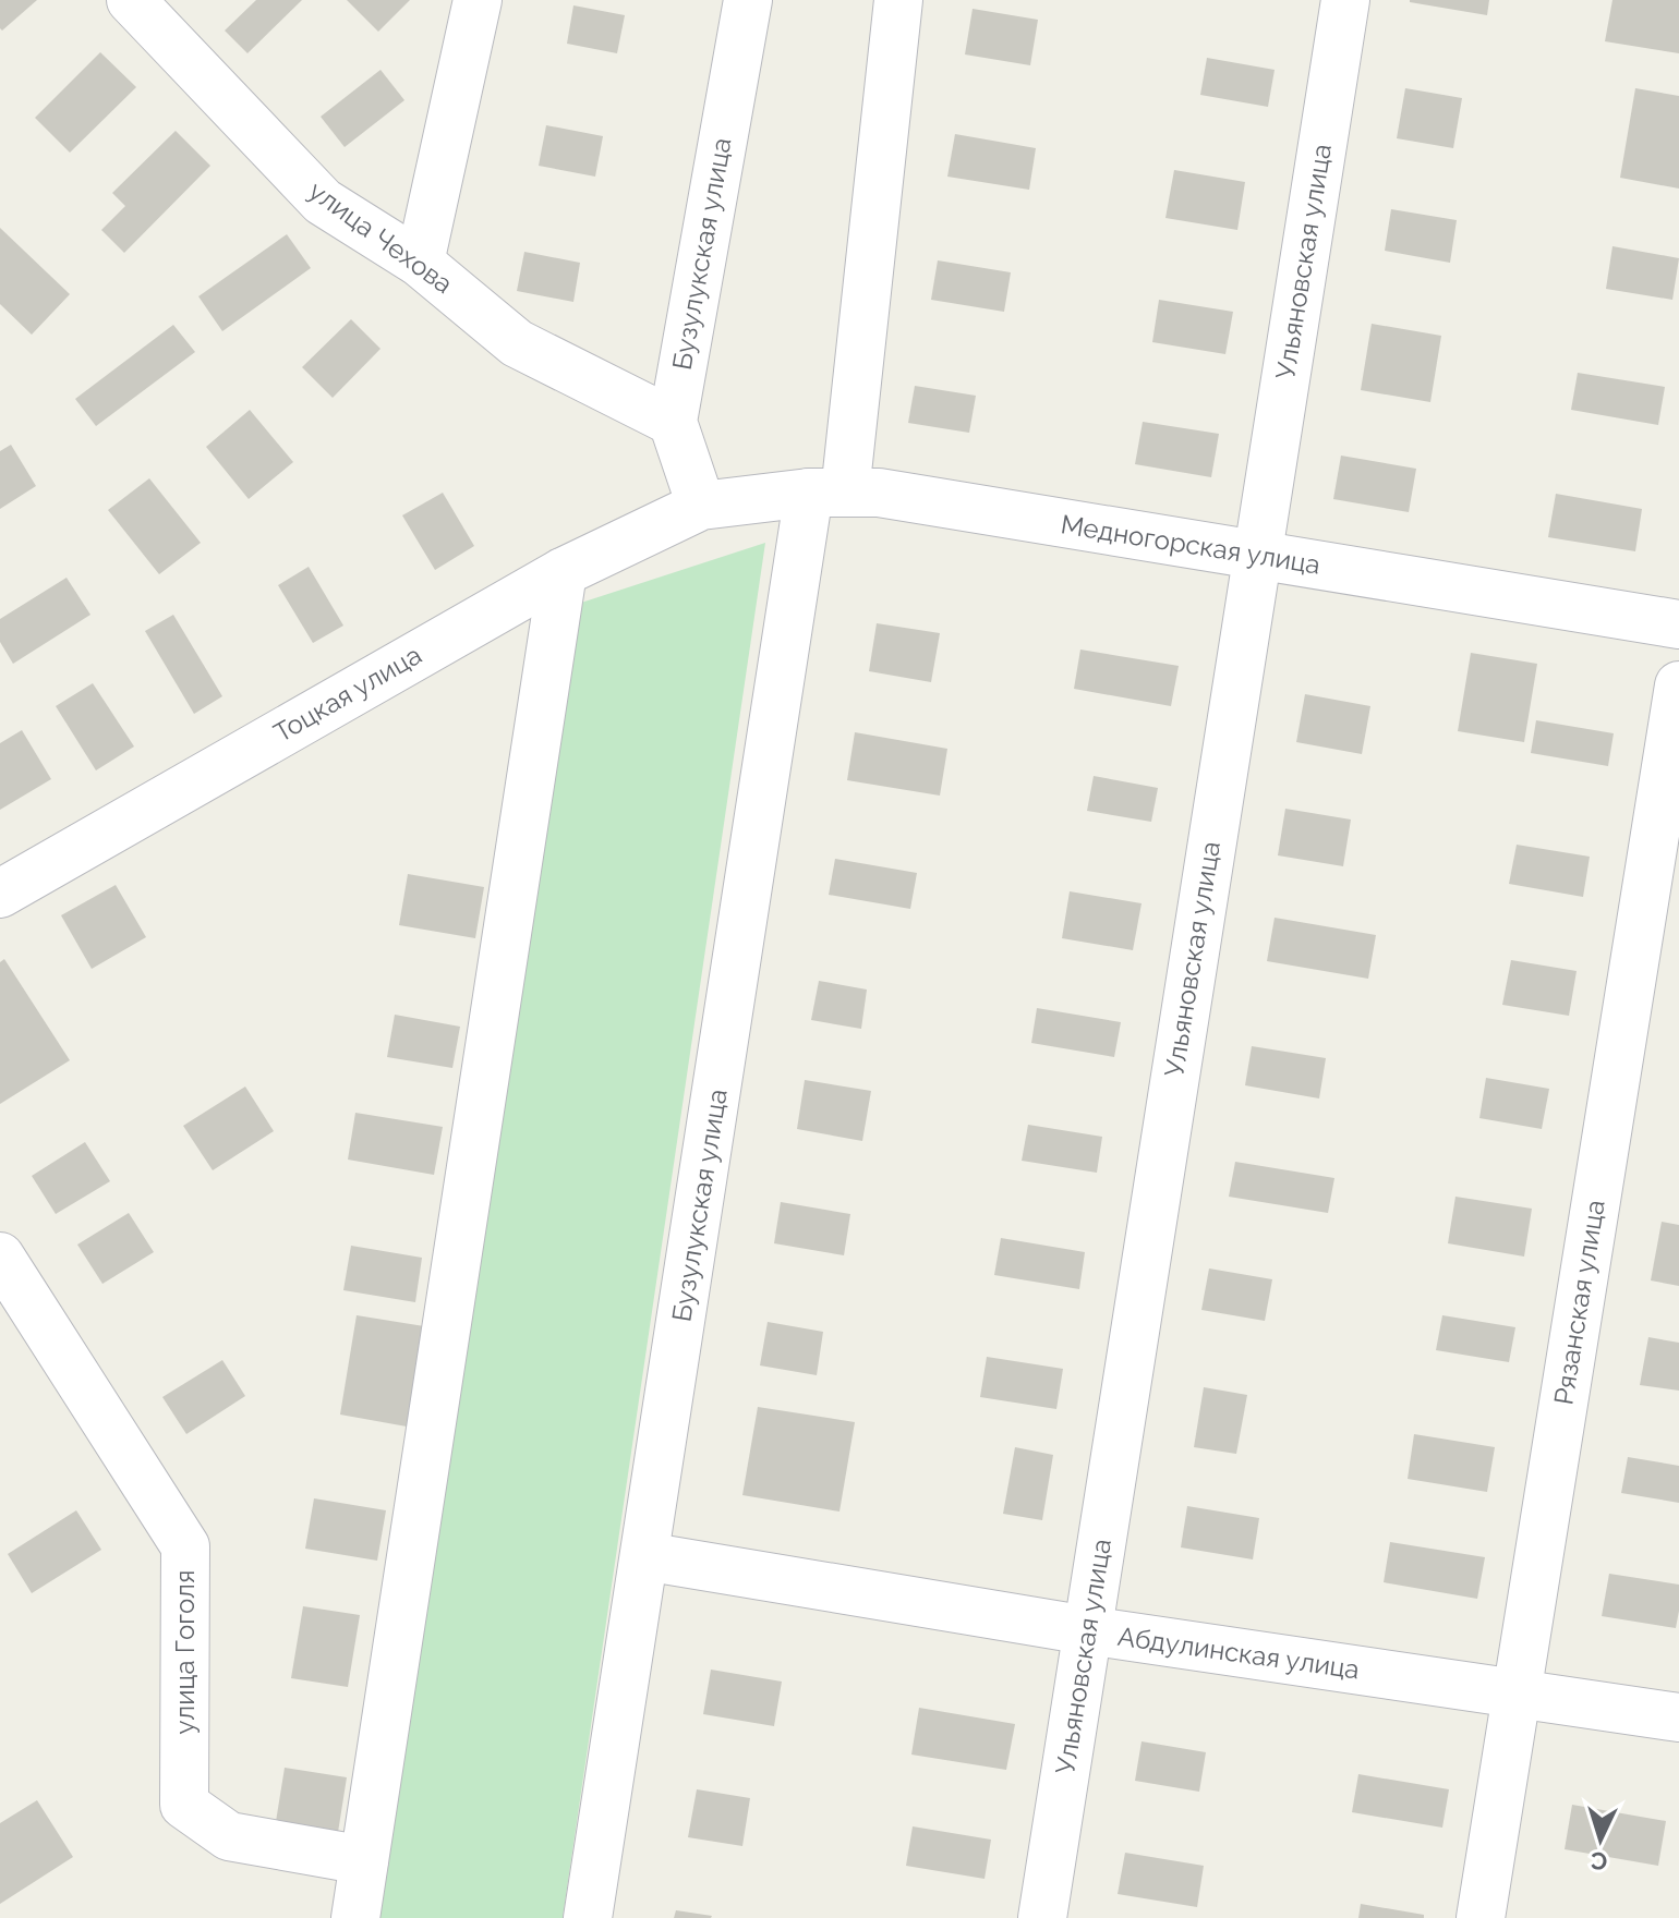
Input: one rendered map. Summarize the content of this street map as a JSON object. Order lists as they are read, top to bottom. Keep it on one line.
{"streets":{"street":["улица Чехова","Бузулукская улица","Ульяновская улица","Медногорская улица","Тоцкая улица","Рязанская улица","улица Гоголя","Абдулинская улица"]},"crossings":[["улица Чехова","Бузулукская улица"],["Бузулукская улица","Медногорская улица"],["Бузулукская улица","Тоцкая улица"],["Бузулукская улица","Абдулинская улица"],["Ульяновская улица","Медногорская улица"],["Ульяновская улица","Абдулинская улица"],["Медногорская улица","Тоцкая улица"],["Рязанская улица","Абдулинская улица"]],"north":"bottom"}
